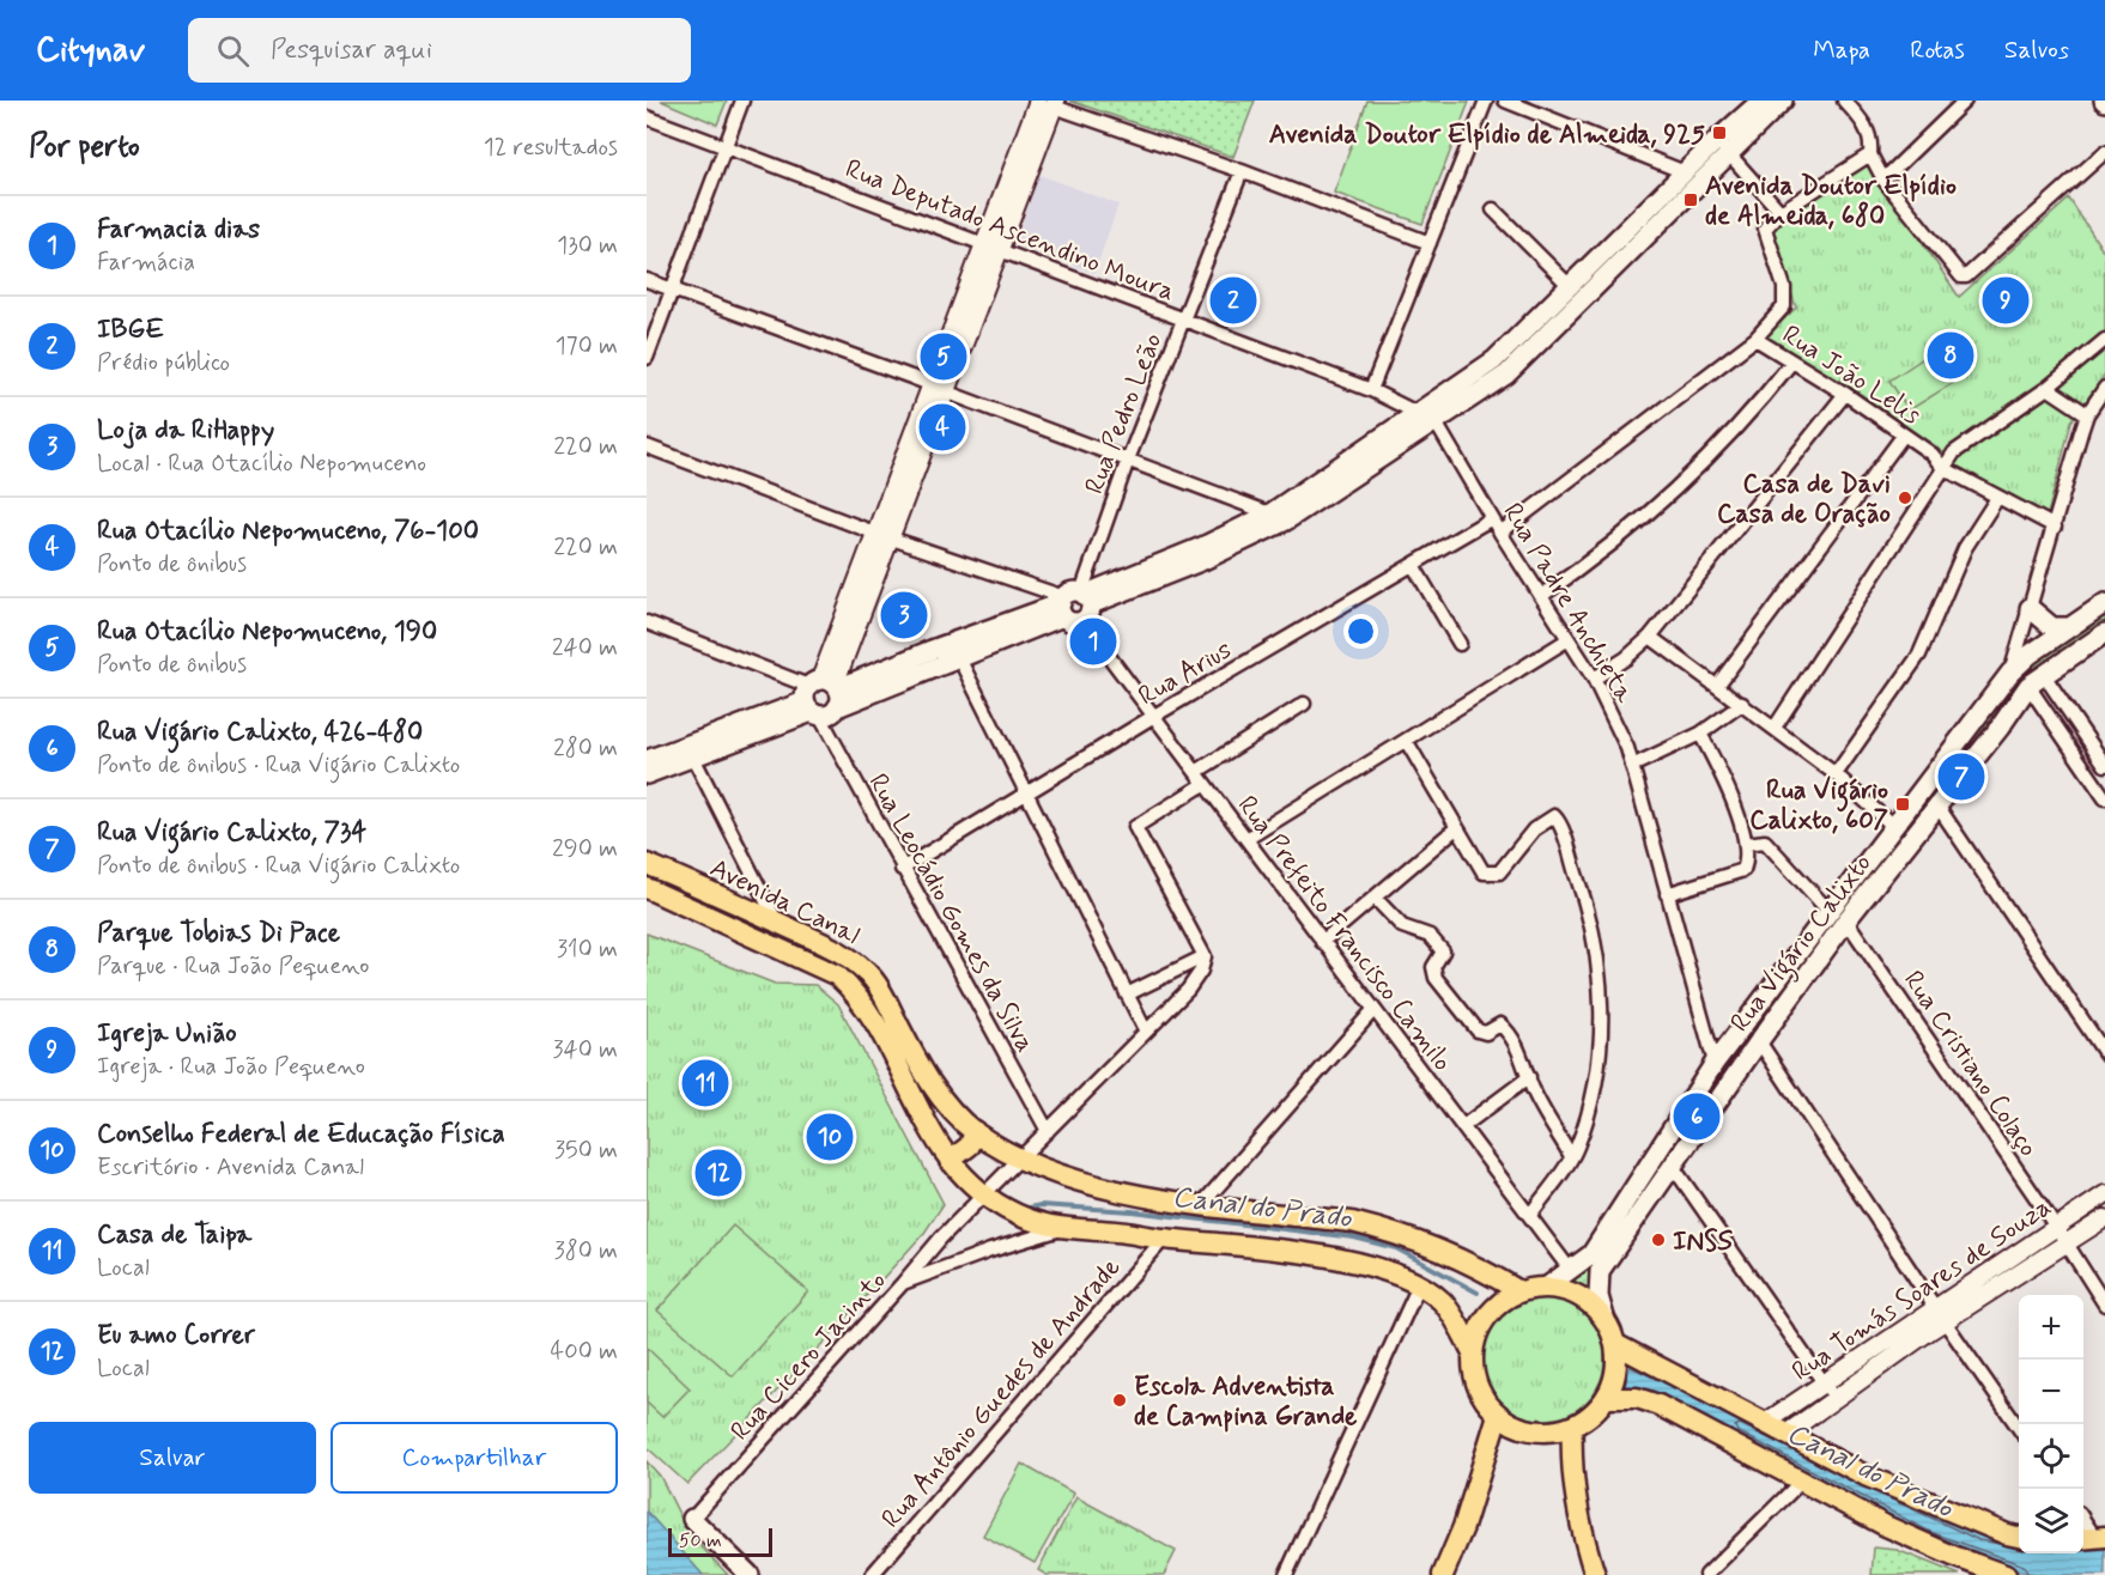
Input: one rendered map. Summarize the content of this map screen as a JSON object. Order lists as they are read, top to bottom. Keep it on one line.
{"streets":{"main road":["Avenida Canal","Rua Vigário Calixto"],"street":["Rua Deputado Ascendino Moura","Rua João Lelis","Rua Pedro Leão","Rua Padre Anchieta","Rua Arius","Rua Leocádio Gomes da Silva","Rua Prefeito Francisco Camilo","Rua Cristiano Colaço","Rua Tomás Soares de Souza","Rua Cicero Jacinto","Rua Antônio Guedes de Andrade"]},"crossings":[["Rua Deputado Ascendino Moura","Rua Pedro Leão"],["Rua Deputado Ascendino Moura","Rua Padre Anchieta"],["Rua Pedro Leão","Rua Prefeito Francisco Camilo"],["Rua Padre Anchieta","Rua Arius"],["Rua Padre Anchieta","Rua Vigário Calixto"],["Rua Arius","Rua Leocádio Gomes da Silva"],["Rua Arius","Rua Prefeito Francisco Camilo"],["Avenida Canal","Rua Vigário Calixto"],["Avenida Canal","Rua Cicero Jacinto"],["Avenida Canal","Rua Antônio Guedes de Andrade"],["Rua Prefeito Francisco Camilo","Rua Vigário Calixto"],["Rua Vigário Calixto","Rua Cristiano Colaço"],["Rua Cristiano Colaço","Rua Tomás Soares de Souza"]],"water":["Canal do Prado"],"places":{"transit":["Avenida Doutor Elpídio de Almeida, 925","Avenida Doutor Elpídio de Almeida, 680","Rua Vigário Calixto, 607"],"other":["Casa de Davi Casa de Oração","INSS","Escola Adventista de Campina Grande"]},"scale_bar":"50 m","page":{"header":"Citynav","search":"Pesquisar aqui","nav":["Mapa","Rotas","Salvos"],"heading":["Por perto","12 resultados"],"list":[{"mark":"1","name":"Farmacia dias","note":"Farmácia","value":"130 m"},{"mark":"2","name":"IBGE","note":"Prédio público","value":"170 m"},{"mark":"3","name":"Loja da RiHappy","note":"Local · Rua Otacílio Nepomuceno","value":"220 m"},{"mark":"4","name":"Rua Otacílio Nepomuceno, 76-100","note":"Ponto de ônibus","value":"220 m"},{"mark":"5","name":"Rua Otacílio Nepomuceno, 190","note":"Ponto de ônibus","value":"240 m"},{"mark":"6","name":"Rua Vigário Calixto, 426-480","note":"Ponto de ônibus · Rua Vigário Calixto","value":"280 m"},{"mark":"7","name":"Rua Vigário Calixto, 734","note":"Ponto de ônibus · Rua Vigário Calixto","value":"290 m"},{"mark":"8","name":"Parque Tobias Di Pace","note":"Parque · Rua João Pequeno","value":"310 m"},{"mark":"9","name":"Igreja União","note":"Igreja · Rua João Pequeno","value":"340 m"},{"mark":"10","name":"Conselho Federal de Educação Física","note":"Escritório · Avenida Canal","value":"350 m"},{"mark":"11","name":"Casa de Taipa","note":"Local","value":"380 m"},{"mark":"12","name":"Eu amo Correr","note":"Local","value":"400 m"}],"pins":["2","9","8","5","4","3","1","7","11","6","10","12"],"map_buttons":["+","−"],"buttons":["Salvar","Compartilhar"],"scale":"50 m"}}
